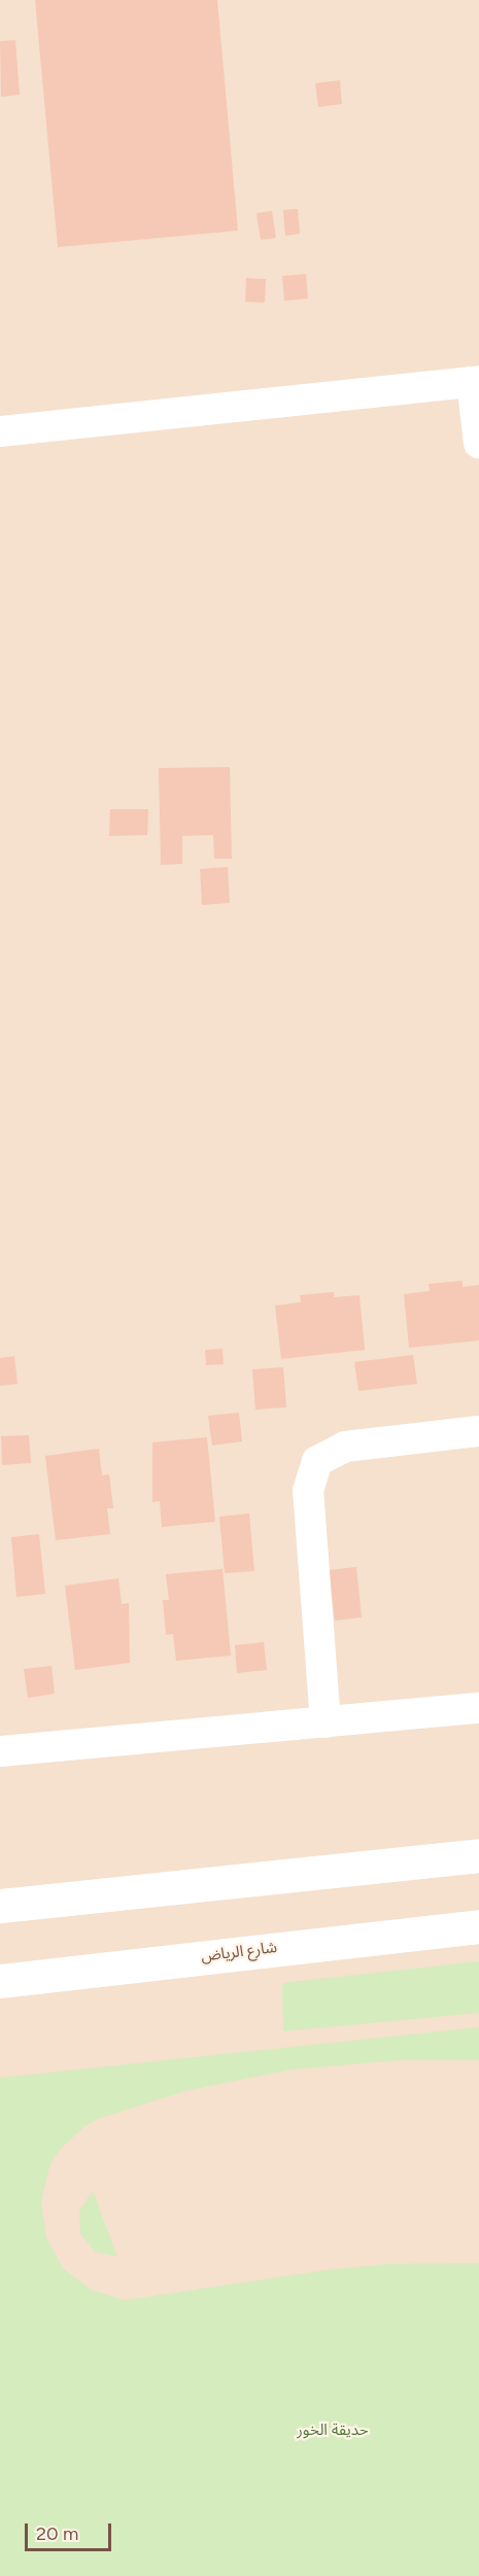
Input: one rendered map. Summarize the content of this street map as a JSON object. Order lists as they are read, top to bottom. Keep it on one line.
{"streets":{"main road":["شارع الرياض"]},"parks":["حديقة الخور"],"scale_bar":"20 m"}
